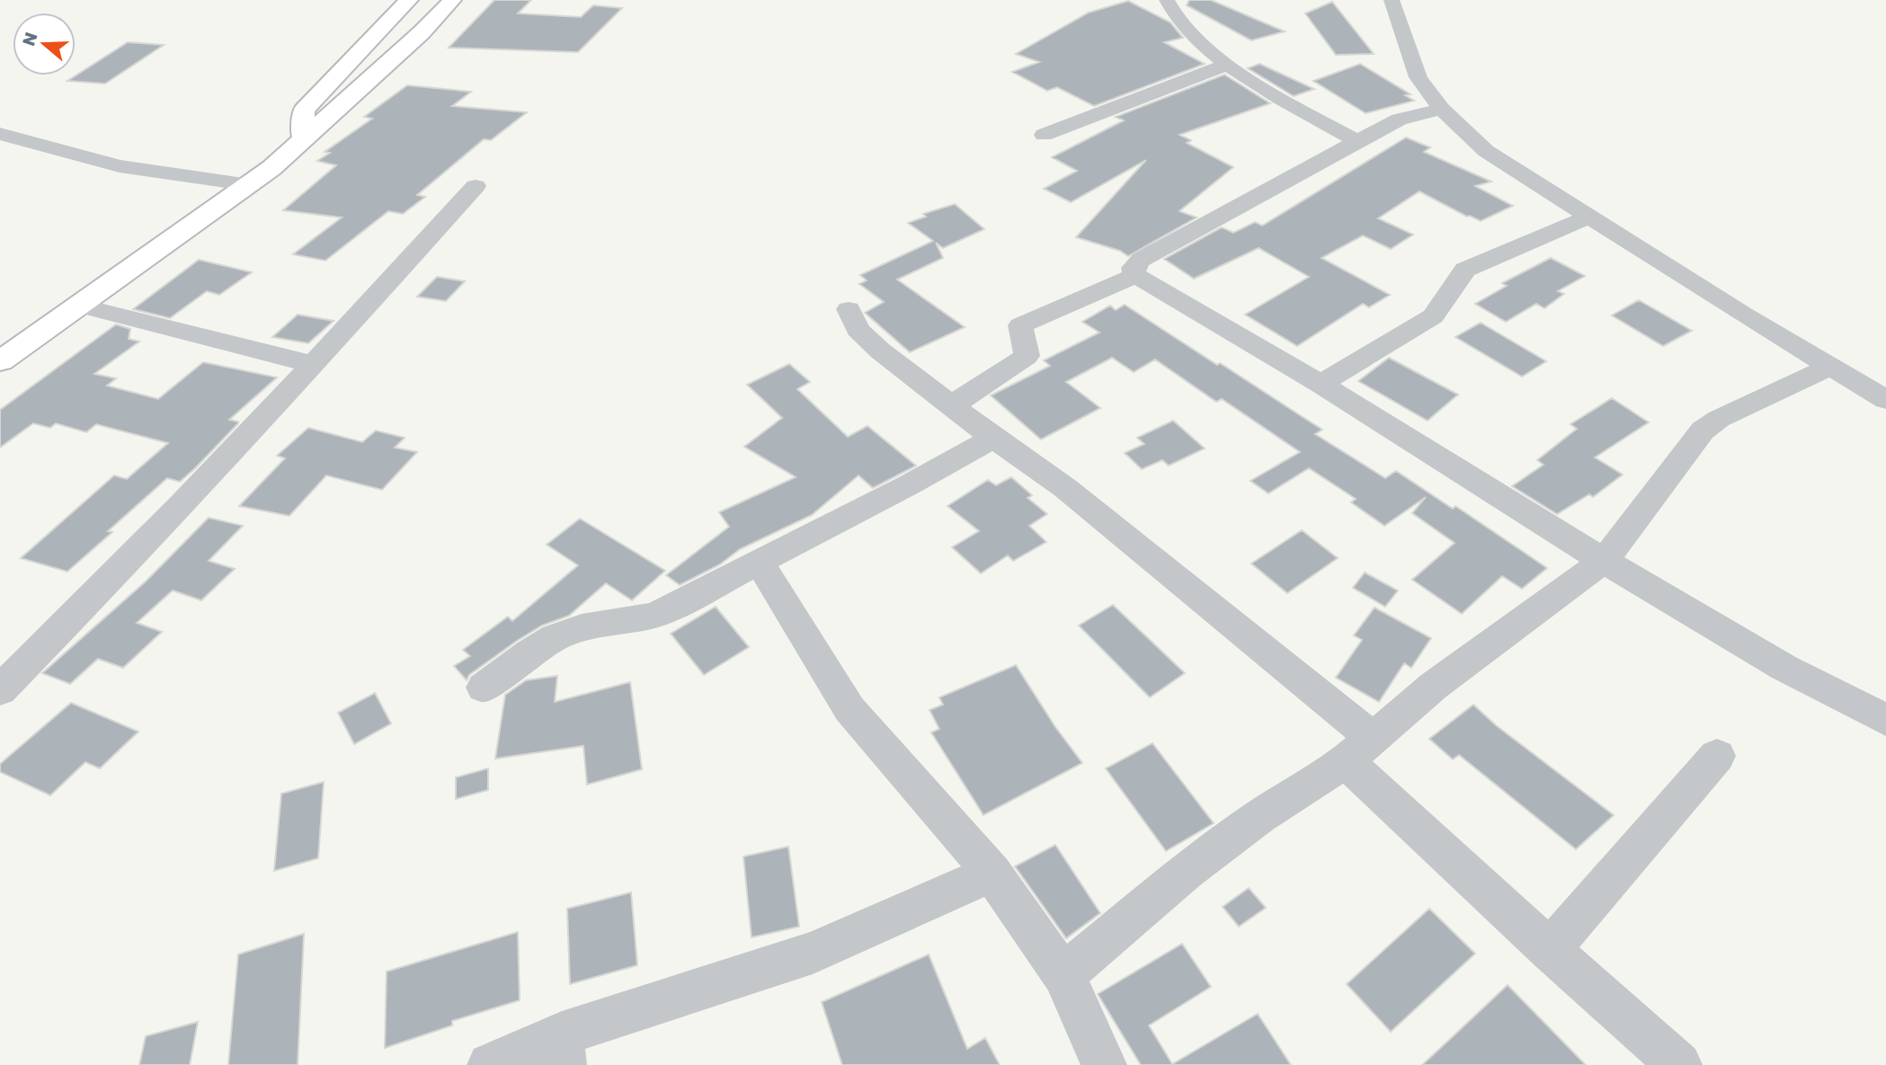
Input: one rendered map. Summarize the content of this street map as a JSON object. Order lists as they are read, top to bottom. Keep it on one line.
{"north":"left"}
